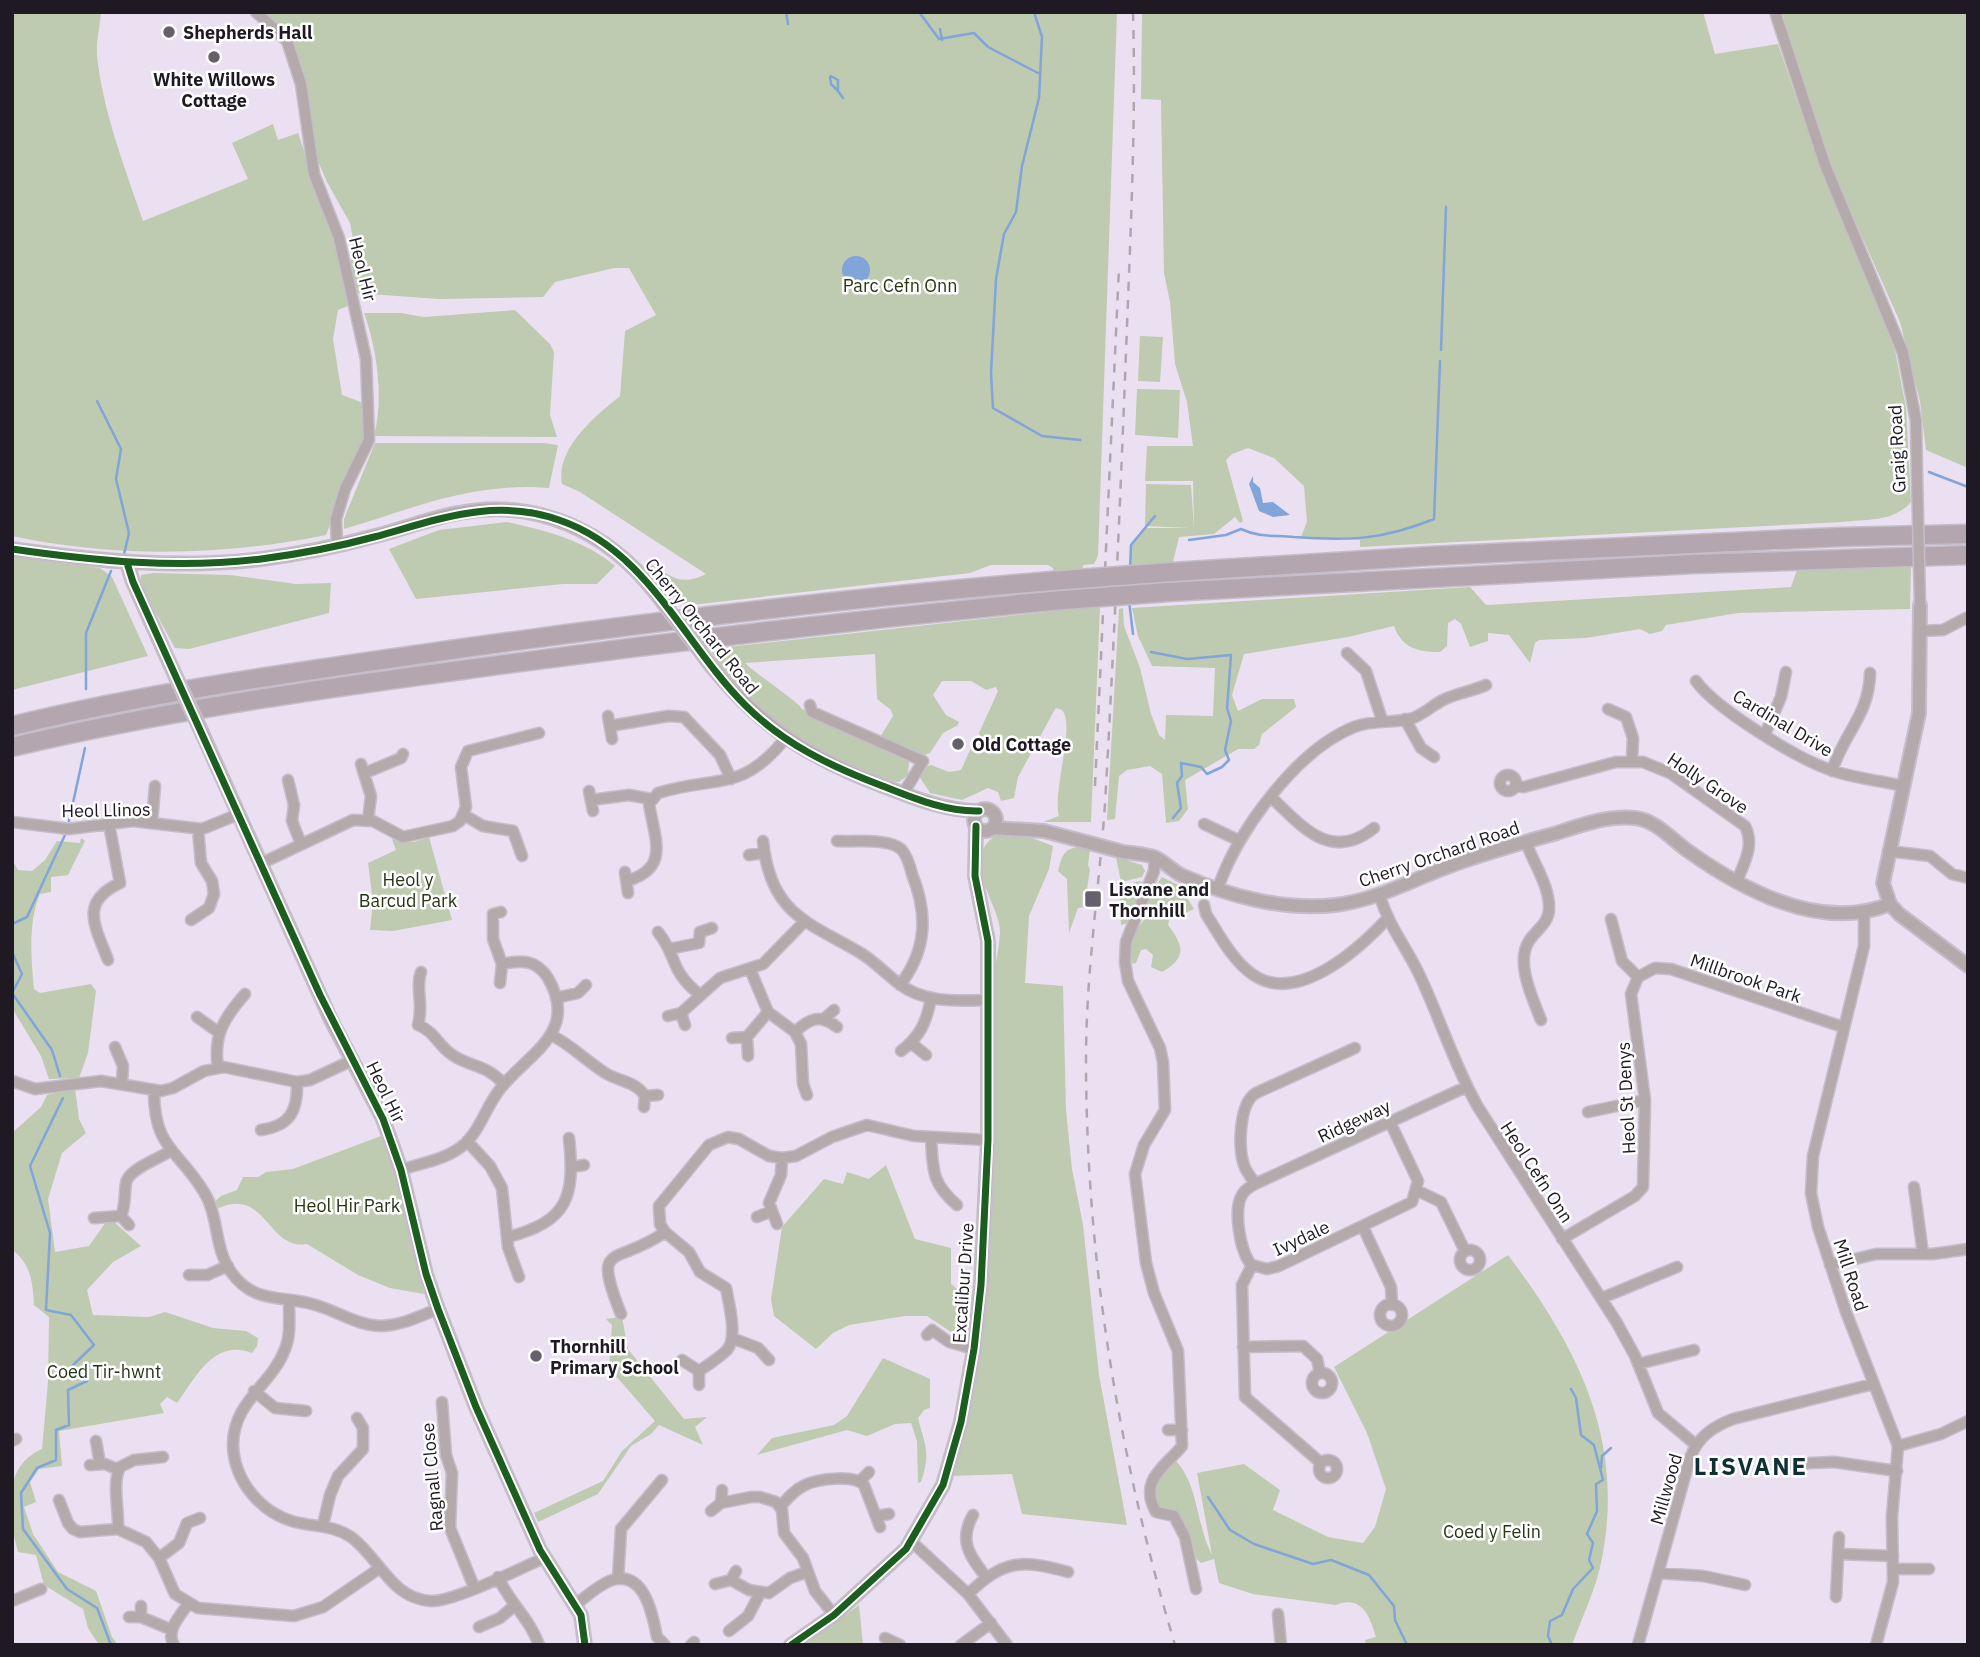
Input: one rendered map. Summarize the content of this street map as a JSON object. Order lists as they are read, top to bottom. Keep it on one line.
{"streets":{"street":["Heol Hir","Graig Road","Cherry Orchard Road","Cardinal Drive","Holly Grove","Heol Llinos","Millbrook Park","Heol St Denys","Ridgeway","Heol Cefn Onn","Ivydale","Mill Road","Excalibur Drive","Ragnall Close","Millwood"]},"crossings":[["Heol Hir","Cherry Orchard Road"],["Heol Hir","Heol Llinos"],["Graig Road","Cherry Orchard Road"],["Graig Road","Cardinal Drive"],["Cherry Orchard Road","Holly Grove"],["Cherry Orchard Road","Heol Cefn Onn"],["Cherry Orchard Road","Mill Road"],["Cherry Orchard Road","Excalibur Drive"],["Millbrook Park","Heol St Denys"],["Millbrook Park","Mill Road"],["Heol St Denys","Heol Cefn Onn"],["Ridgeway","Heol Cefn Onn"],["Heol Cefn Onn","Millwood"],["Mill Road","Millwood"]],"districts":["LISVANE"],"parks":["Parc Cefn Onn","Heol y Barcud Park","Heol Hir Park","Coed Tir-hwnt","Coed y Felin"],"places":{"other":["Shepherds Hall","White Willows Cottage","Old Cottage","Thornhill Primary School"],"transit":["Lisvane and Thornhill"]}}
